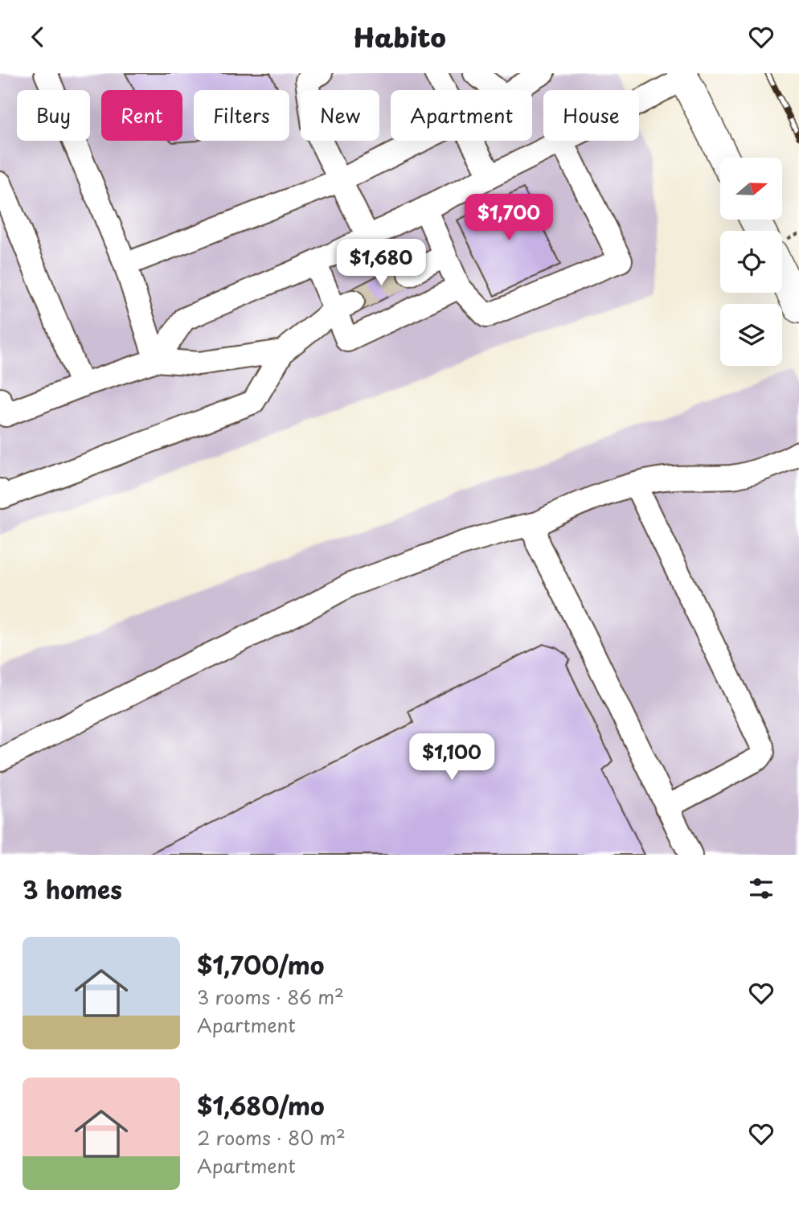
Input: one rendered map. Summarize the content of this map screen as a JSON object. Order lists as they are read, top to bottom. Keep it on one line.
{"north":"right","page":{"header":"Habito","chip":["Buy","Rent","Filters","New","Apartment","House"],"price":["$1,700","$1,680","$1,100"],"heading":"3 homes","list":[{"name":"$1,700/mo","note":"3 rooms · 86 m² · Apartment"},{"name":"$1,680/mo","note":"2 rooms · 80 m² · Apartment"}]}}
